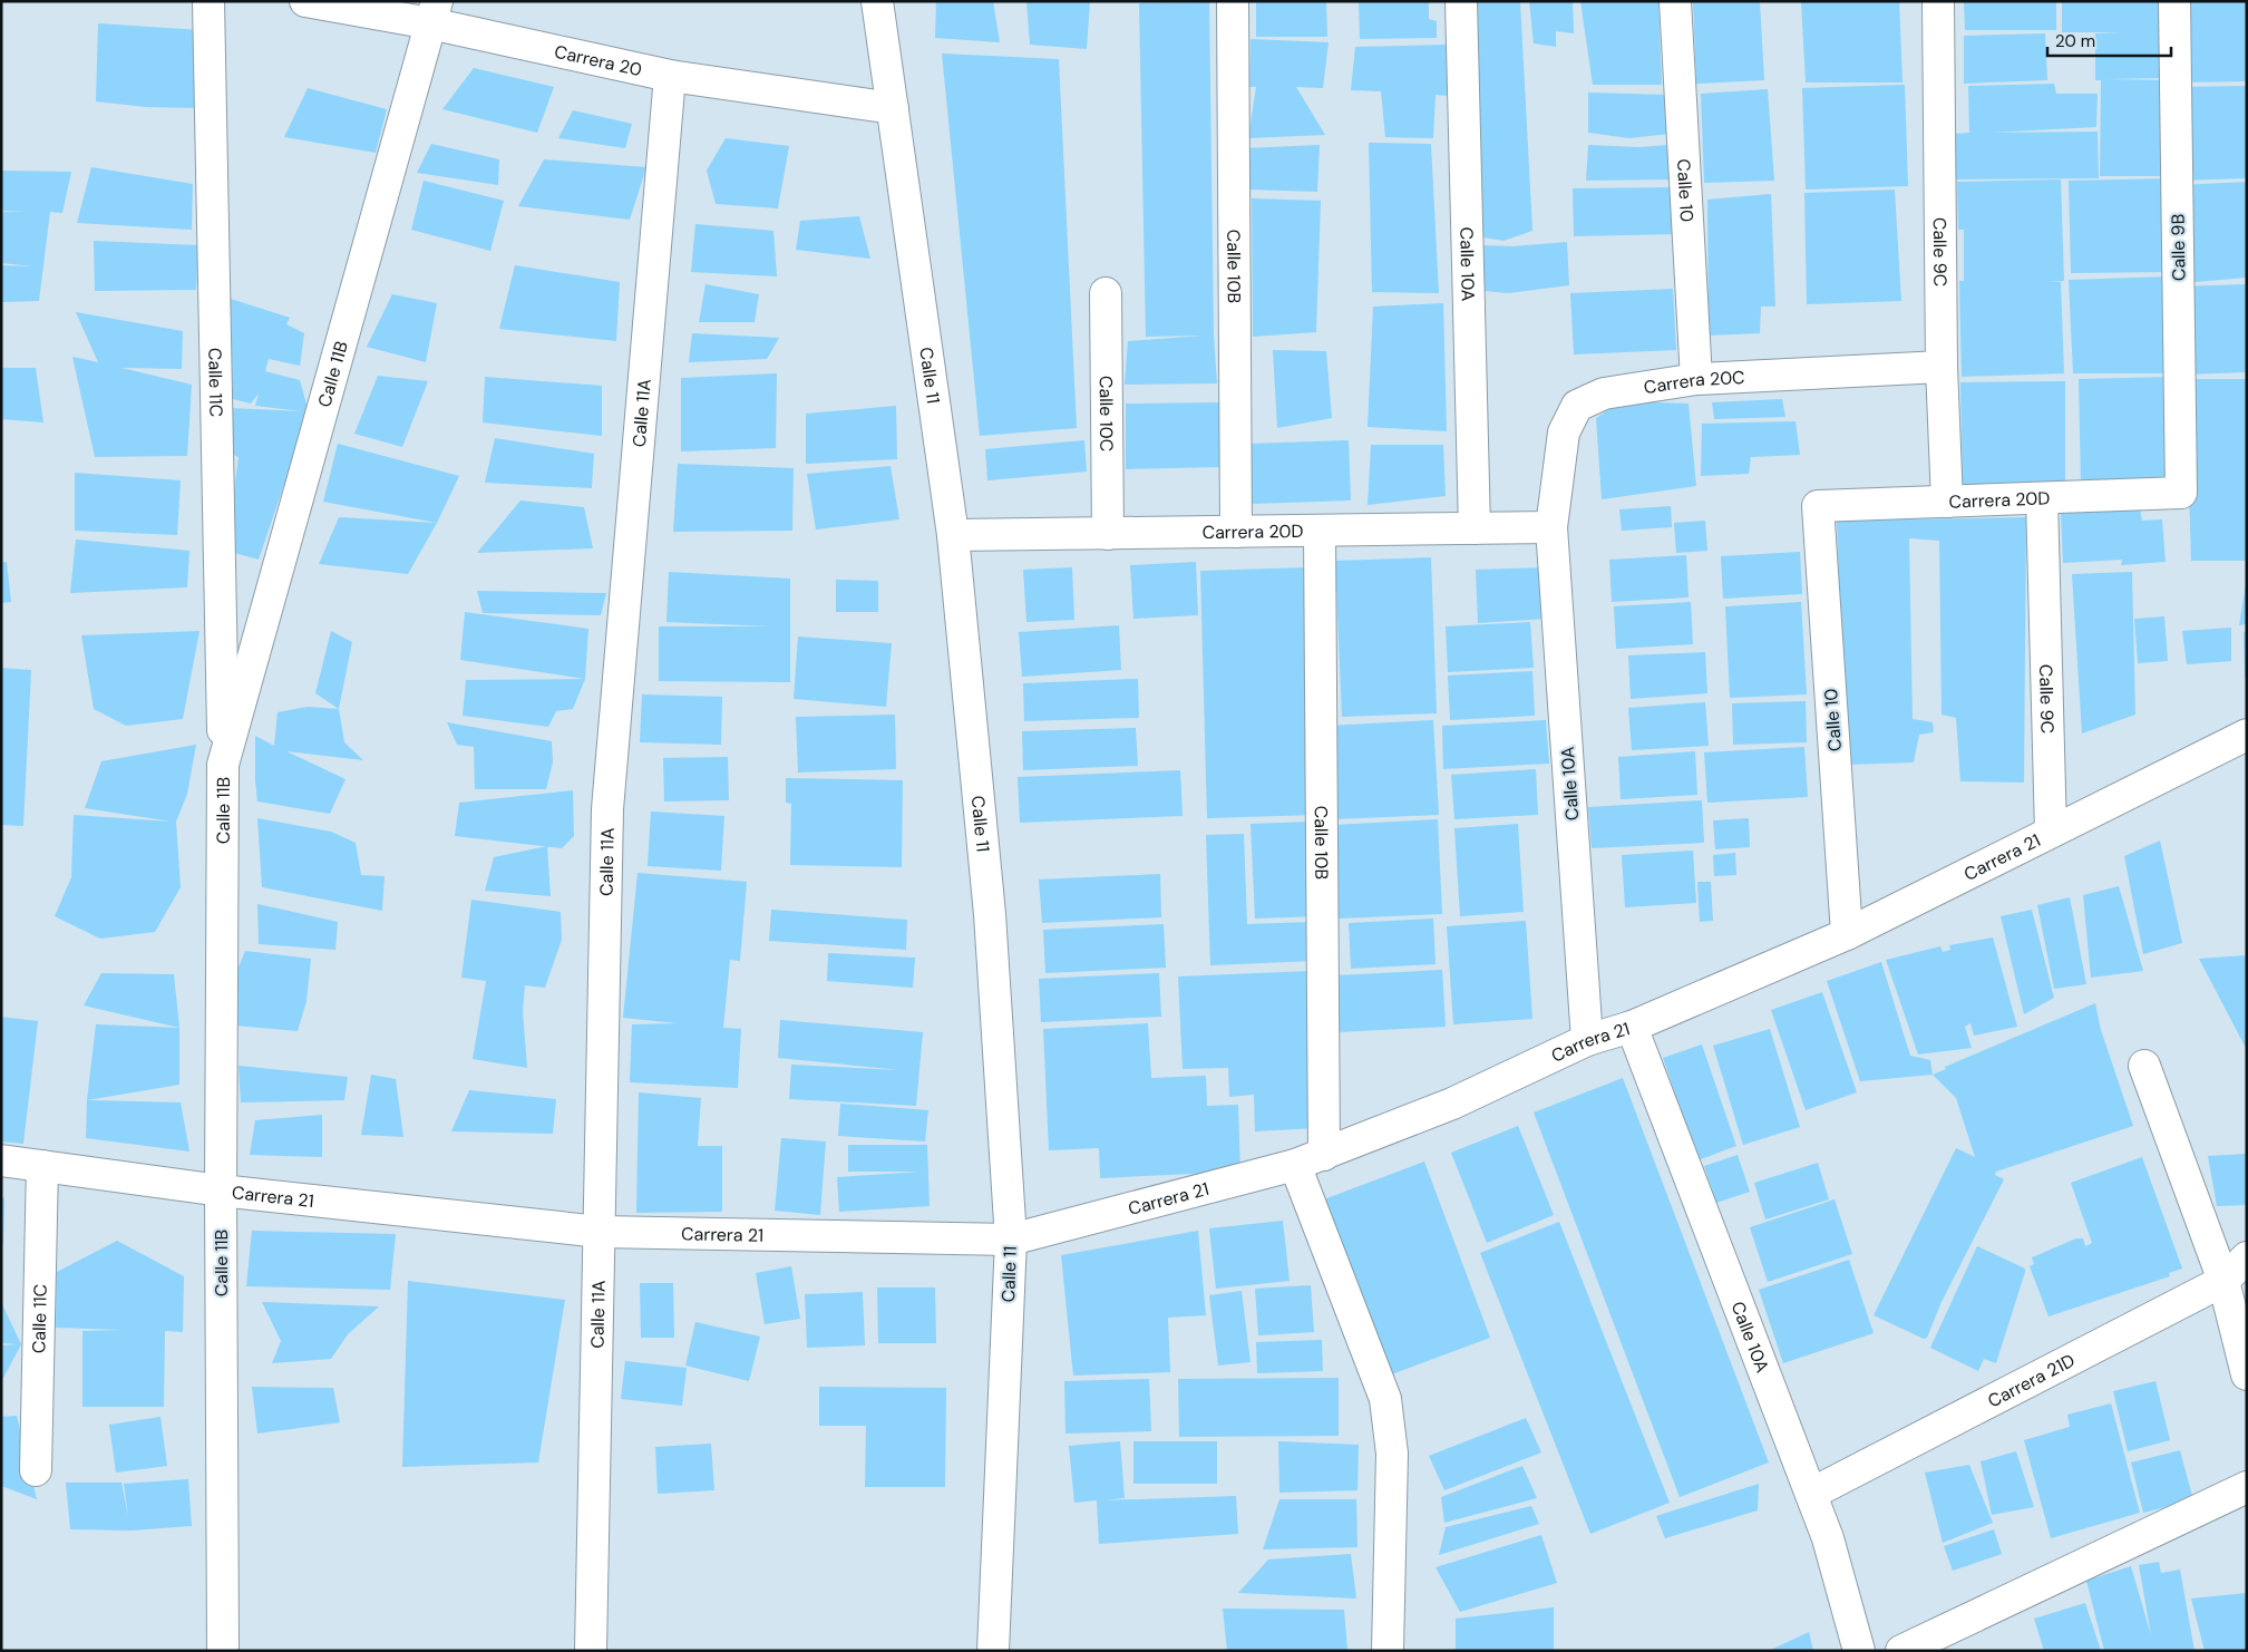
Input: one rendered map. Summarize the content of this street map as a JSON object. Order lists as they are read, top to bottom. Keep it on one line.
{"streets":{"street":["Carrera 20","Calle 10","Calle 9B","Calle 9C","Calle 10A","Calle 10B","Calle 11B","Calle 11","Calle 11C","Carrera 20C","Calle 11A","Calle 10C","Carrera 20D","Carrera 21","Carrera 21D"]},"crossings":[["Carrera 20","Calle 11B"],["Carrera 20","Calle 11"],["Carrera 20","Calle 11A"],["Calle 10","Carrera 20C"],["Calle 10","Carrera 20D"],["Calle 10","Carrera 21"],["Calle 9B","Carrera 20D"],["Calle 9C","Carrera 20C"],["Calle 9C","Carrera 20D"],["Calle 9C","Carrera 21"],["Calle 10A","Carrera 20C"],["Calle 10A","Carrera 20D"],["Calle 10A","Carrera 21"],["Calle 10A","Carrera 21D"],["Calle 10B","Carrera 20D"],["Calle 10B","Carrera 21"],["Calle 11B","Calle 11C"],["Calle 11B","Carrera 21"],["Calle 11","Carrera 20D"],["Calle 11","Carrera 21"],["Calle 11C","Carrera 21"],["Carrera 20C","Carrera 20D"],["Calle 11A","Carrera 21"],["Calle 10C","Carrera 20D"]],"scale_bar":"20 m"}
